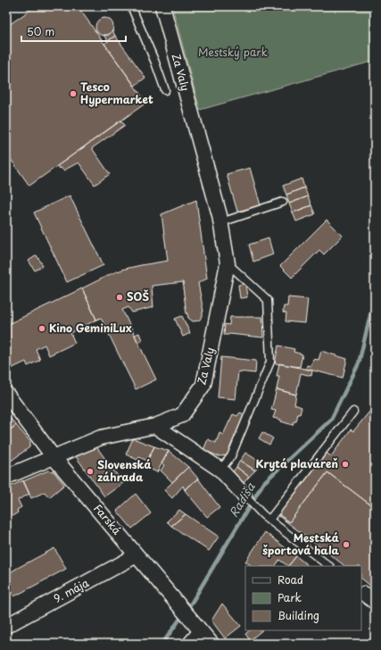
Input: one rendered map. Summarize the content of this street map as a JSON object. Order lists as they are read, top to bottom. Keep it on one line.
{"streets":{"street":["Za Valy","Farská","9. mája"]},"crossings":[["Za Valy","Farská"],["Farská","9. mája"]],"water":["Radiša"],"parks":["Mestský park"],"places":["Tesco Hypermarket","SOŠ","Kino GeminiLux","Krytá plaváreň","Slovenská záhrada","Mestská športová hala"],"legend":["Road","Park","Building"],"scale_bar":"50 m"}
